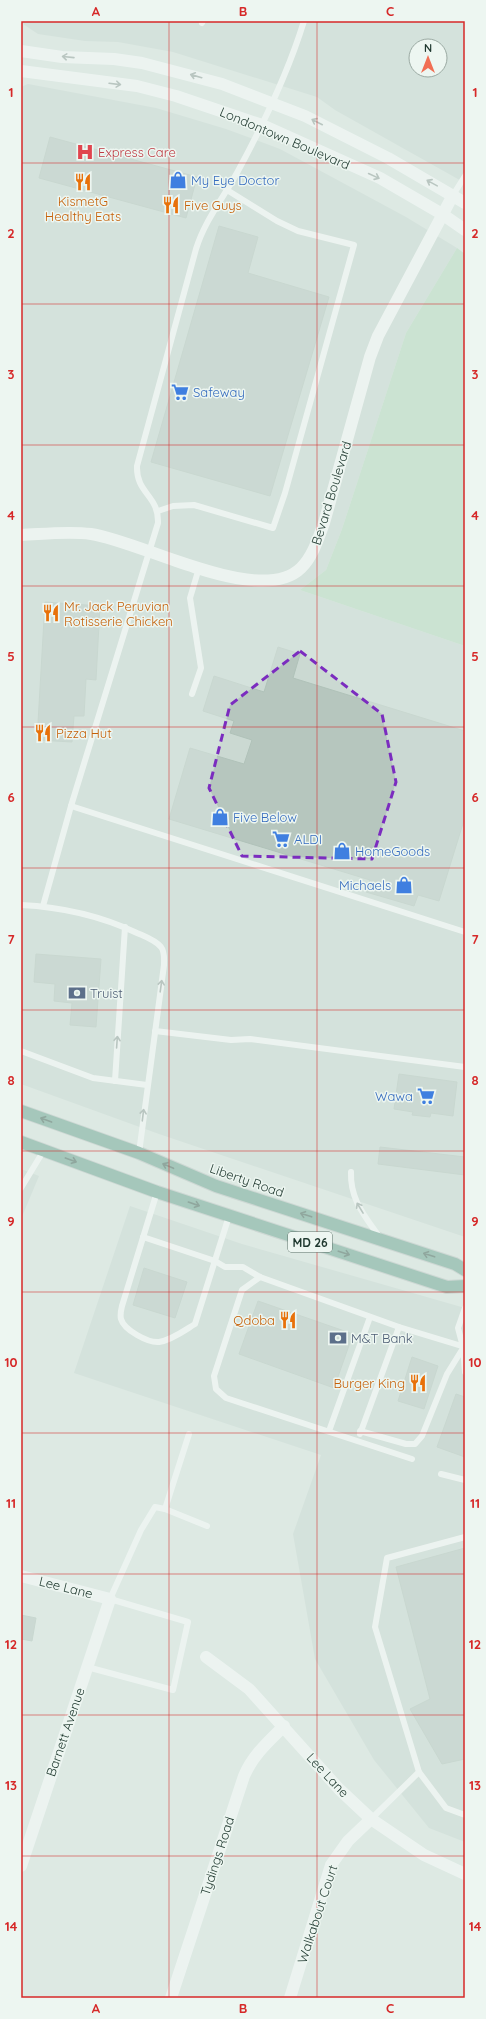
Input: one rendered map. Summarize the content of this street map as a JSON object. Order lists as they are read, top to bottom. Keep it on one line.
{"streets":{"main road":["Liberty Road","MD 26"],"street":["Londontown Boulevard","Bevard Boulevard","Lee Lane","Barnett Avenue","Tydings Road","Walkabout Court"]},"crossings":[["Londontown Boulevard","Bevard Boulevard"],["Lee Lane","Barnett Avenue"],["Lee Lane","Tydings Road"],["Lee Lane","Walkabout Court"]],"places":{"hospital":["Express Care"],"shop":["My Eye Doctor","Five Below","HomeGoods","Michaels"],"restaurant":["KismetG Healthy Eats","Five Guys","Mr. Jack Peruvian Rotisserie Chicken","Pizza Hut","Qdoba","Burger King"],"supermarket":["Safeway","ALDI","Wawa"],"bank":["Truist","M&T Bank"]},"north":"top","grid":{"columns":["A","B","C"],"rows":["1","2","3","4","5","6","7","8","9","10","11","12","13","14"]}}
